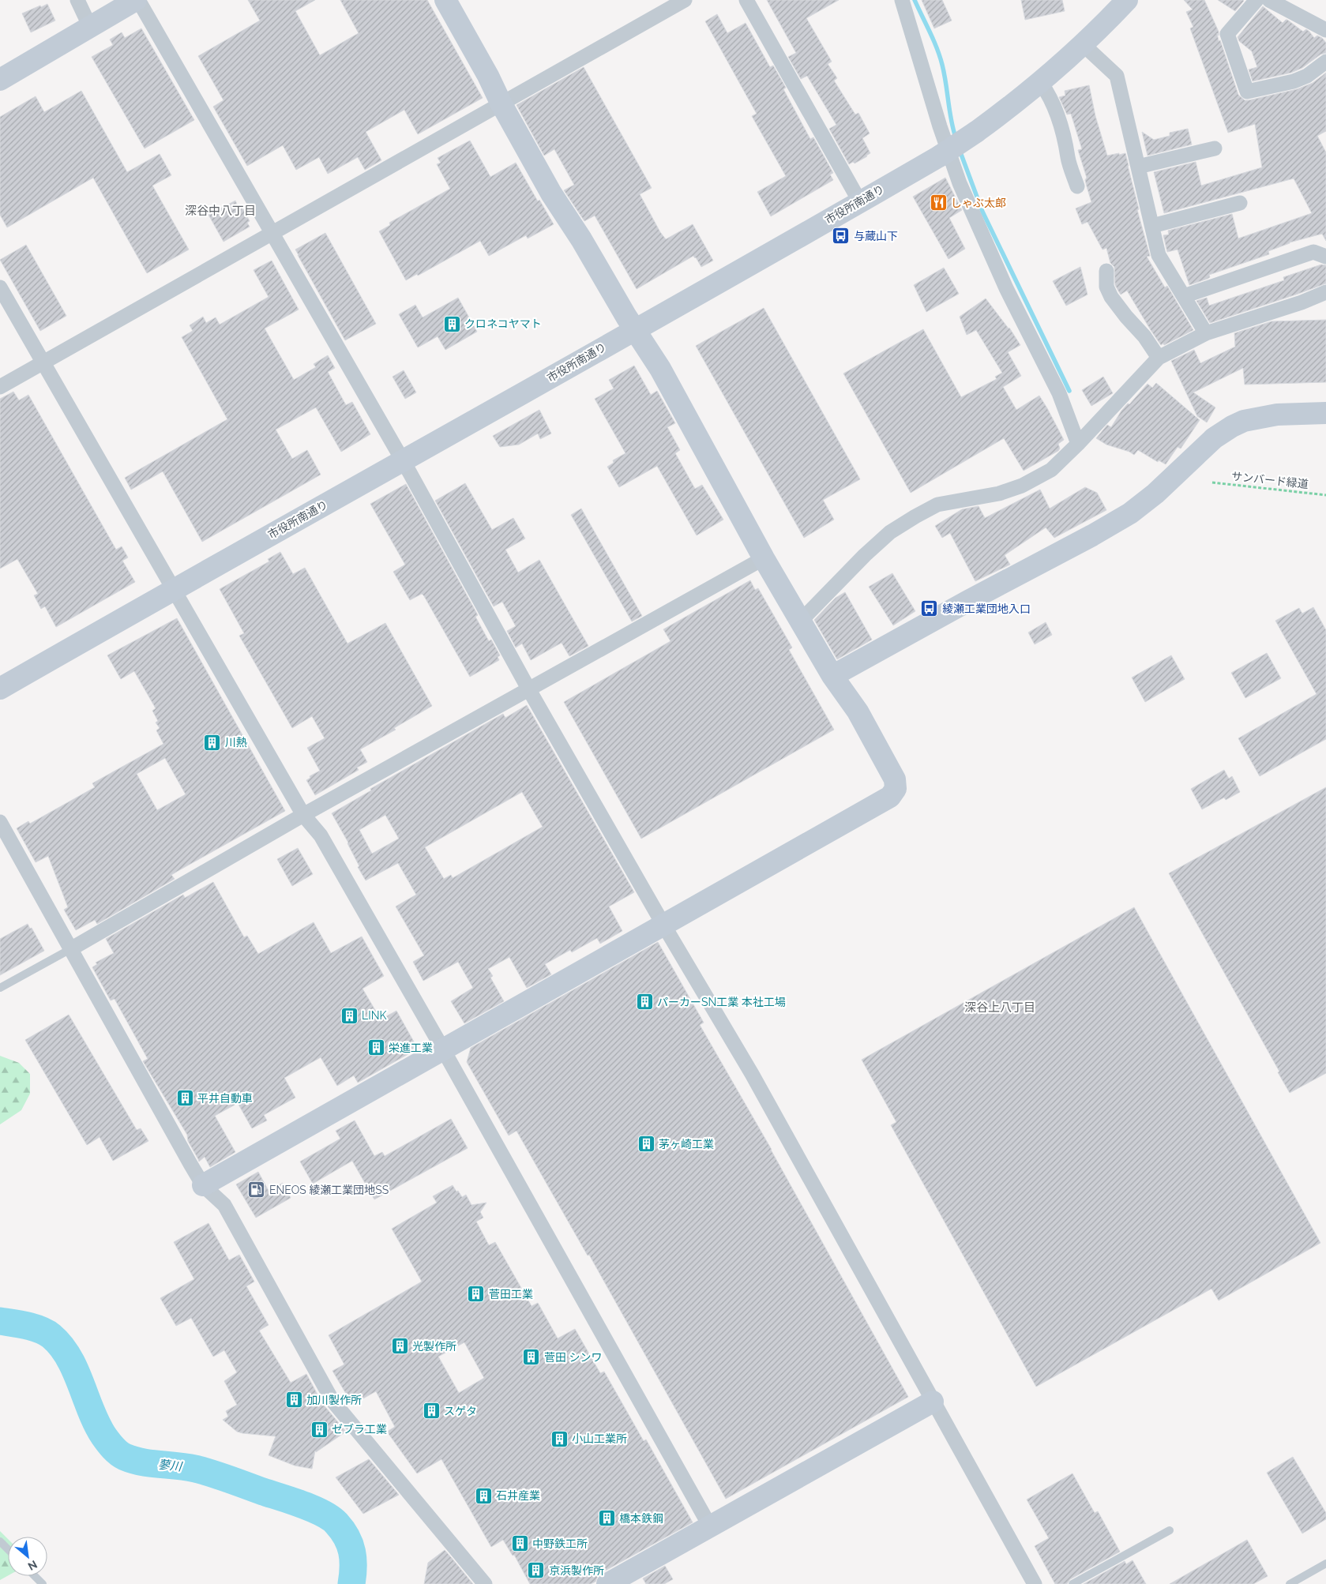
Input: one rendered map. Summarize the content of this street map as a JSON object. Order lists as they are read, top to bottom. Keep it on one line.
{"streets":{"street":["市役所南通り"],"path":["サンバード緑道"]},"districts":["深谷中八丁目","深谷上八丁目"],"water":["蓼川"],"places":{"restaurant":["しゃぶ太郎"],"bus stop":["与蔵山下","綾瀬工業団地入口"],"building":["クロネコヤマト","川熱","パーカーSN工業 本社工場","LINK","栄進工業","平井自動車","茅ヶ崎工業","菅田工業","光製作所","菅田 シンワ","加川製作所","スゲタ","ゼブラ工業","小山工業所","石井産業","橋本鉄鋼","中野鉄工所","京浜製作所"],"fuel station":["ENEOS 綾瀬工業団地SS"]},"north":"bottom right"}
